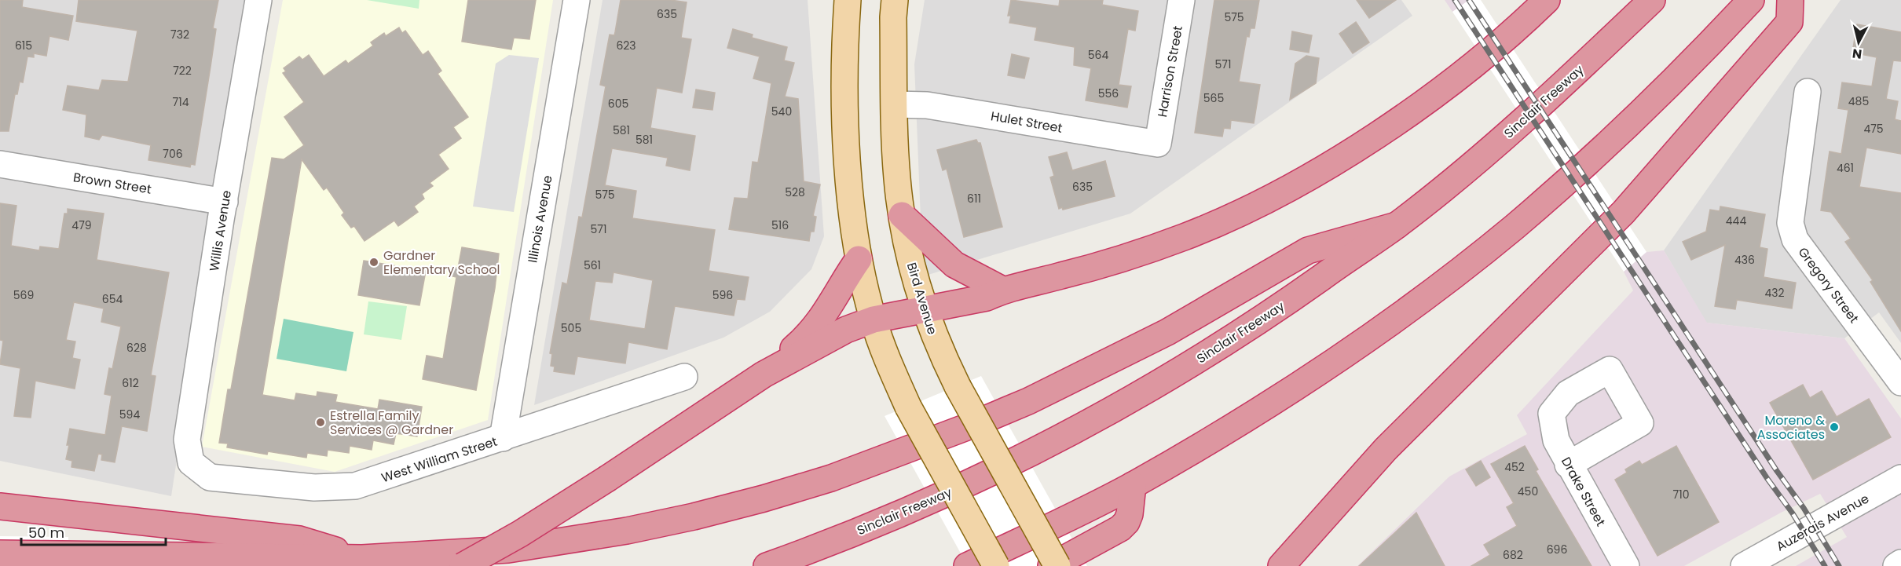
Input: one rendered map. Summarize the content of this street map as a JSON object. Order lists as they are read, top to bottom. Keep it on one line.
{"streets":{"highway":["Sinclair Freeway"],"main road":["Bird Avenue"],"street":["Harrison Street","Hulet Street","Brown Street","Illinois Avenue","Willis Avenue","Gregory Street","West William Street","Drake Street","Auzerais Avenue"]},"crossings":[["Harrison Street","Hulet Street"],["Hulet Street","Bird Avenue"],["Brown Street","Willis Avenue"],["Illinois Avenue","West William Street"],["Willis Avenue","West William Street"]],"places":["Gardner Elementary School","Estrella Family Services @ Gardner","Moreno & Associates"],"house_numbers":["635","575","732","615","623","564","571","722","556","565","485","714","605","540","475","581","581","706","461","635","528","575","611","444","479","516","571","436","561","432","569","596","654","505","628","612","594","452","450","710","696","682"],"scale_bar":"50 m","north":"bottom"}
